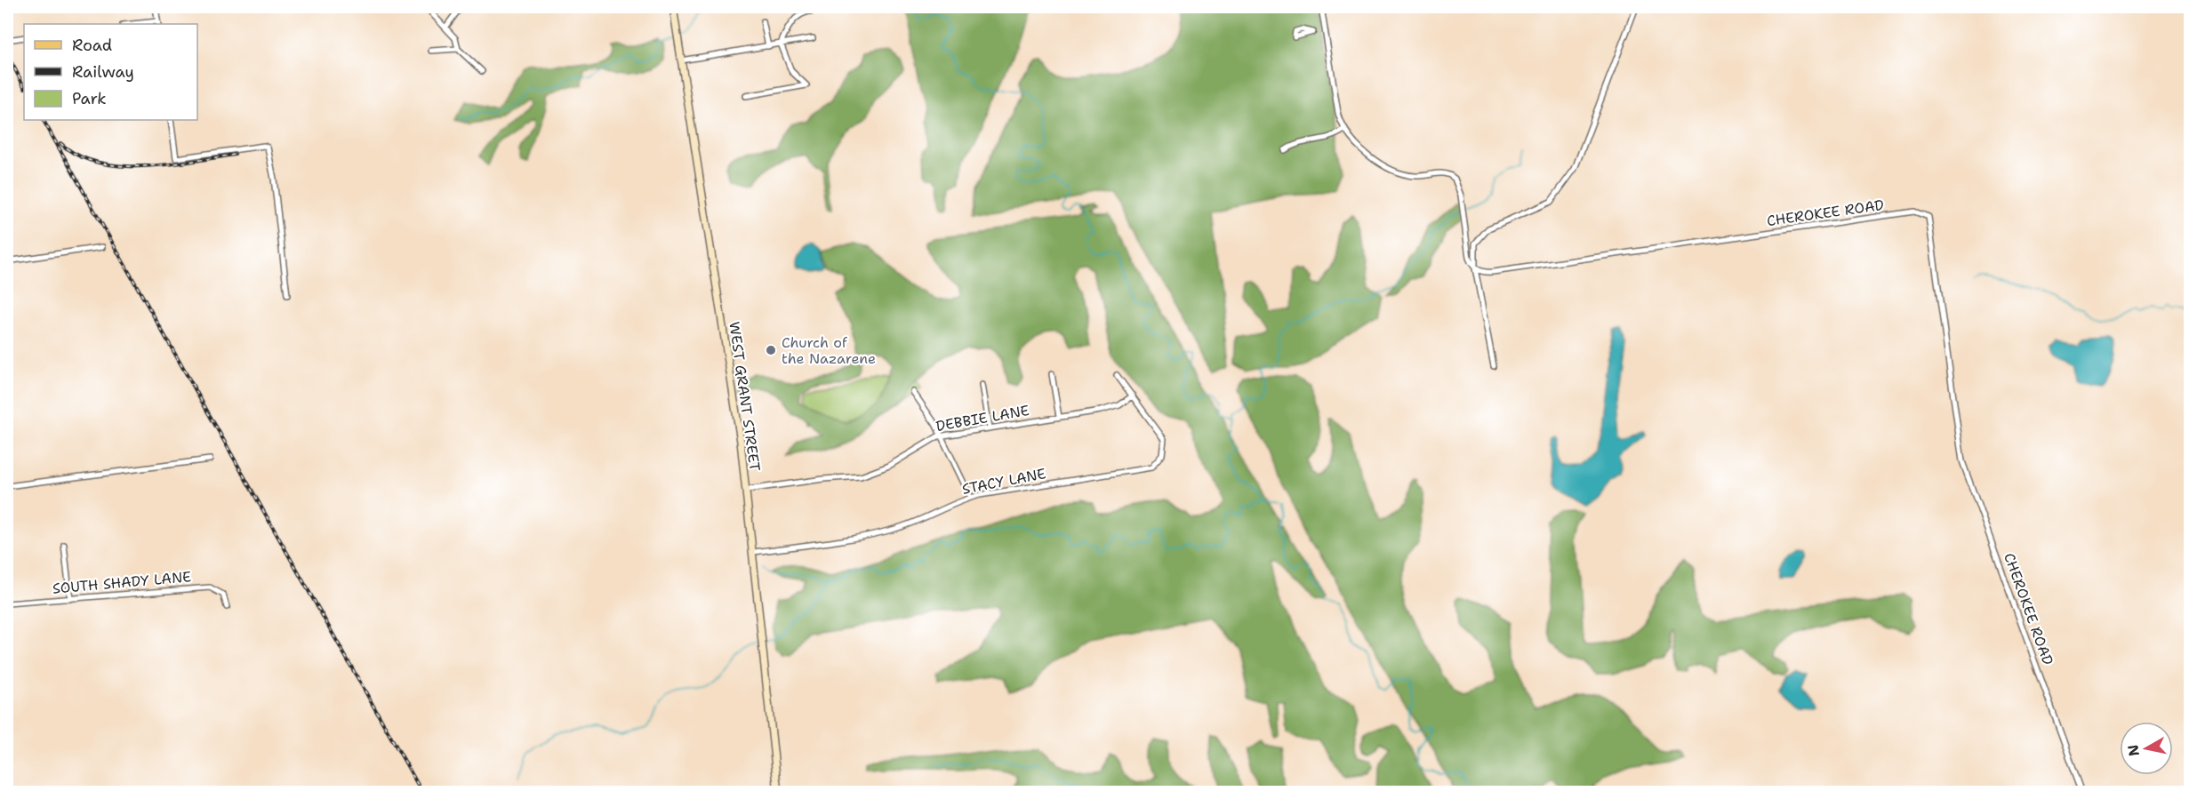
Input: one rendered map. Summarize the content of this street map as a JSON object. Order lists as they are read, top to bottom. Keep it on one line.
{"streets":{"main road":["WEST GRANT STREET"],"street":["CHEROKEE ROAD","DEBBIE LANE","STACY LANE","SOUTH SHADY LANE"]},"crossings":[["WEST GRANT STREET","DEBBIE LANE"],["WEST GRANT STREET","STACY LANE"],["DEBBIE LANE","STACY LANE"]],"places":["Church of the Nazarene"],"legend":["Road","Railway","Park"],"north":"left"}
